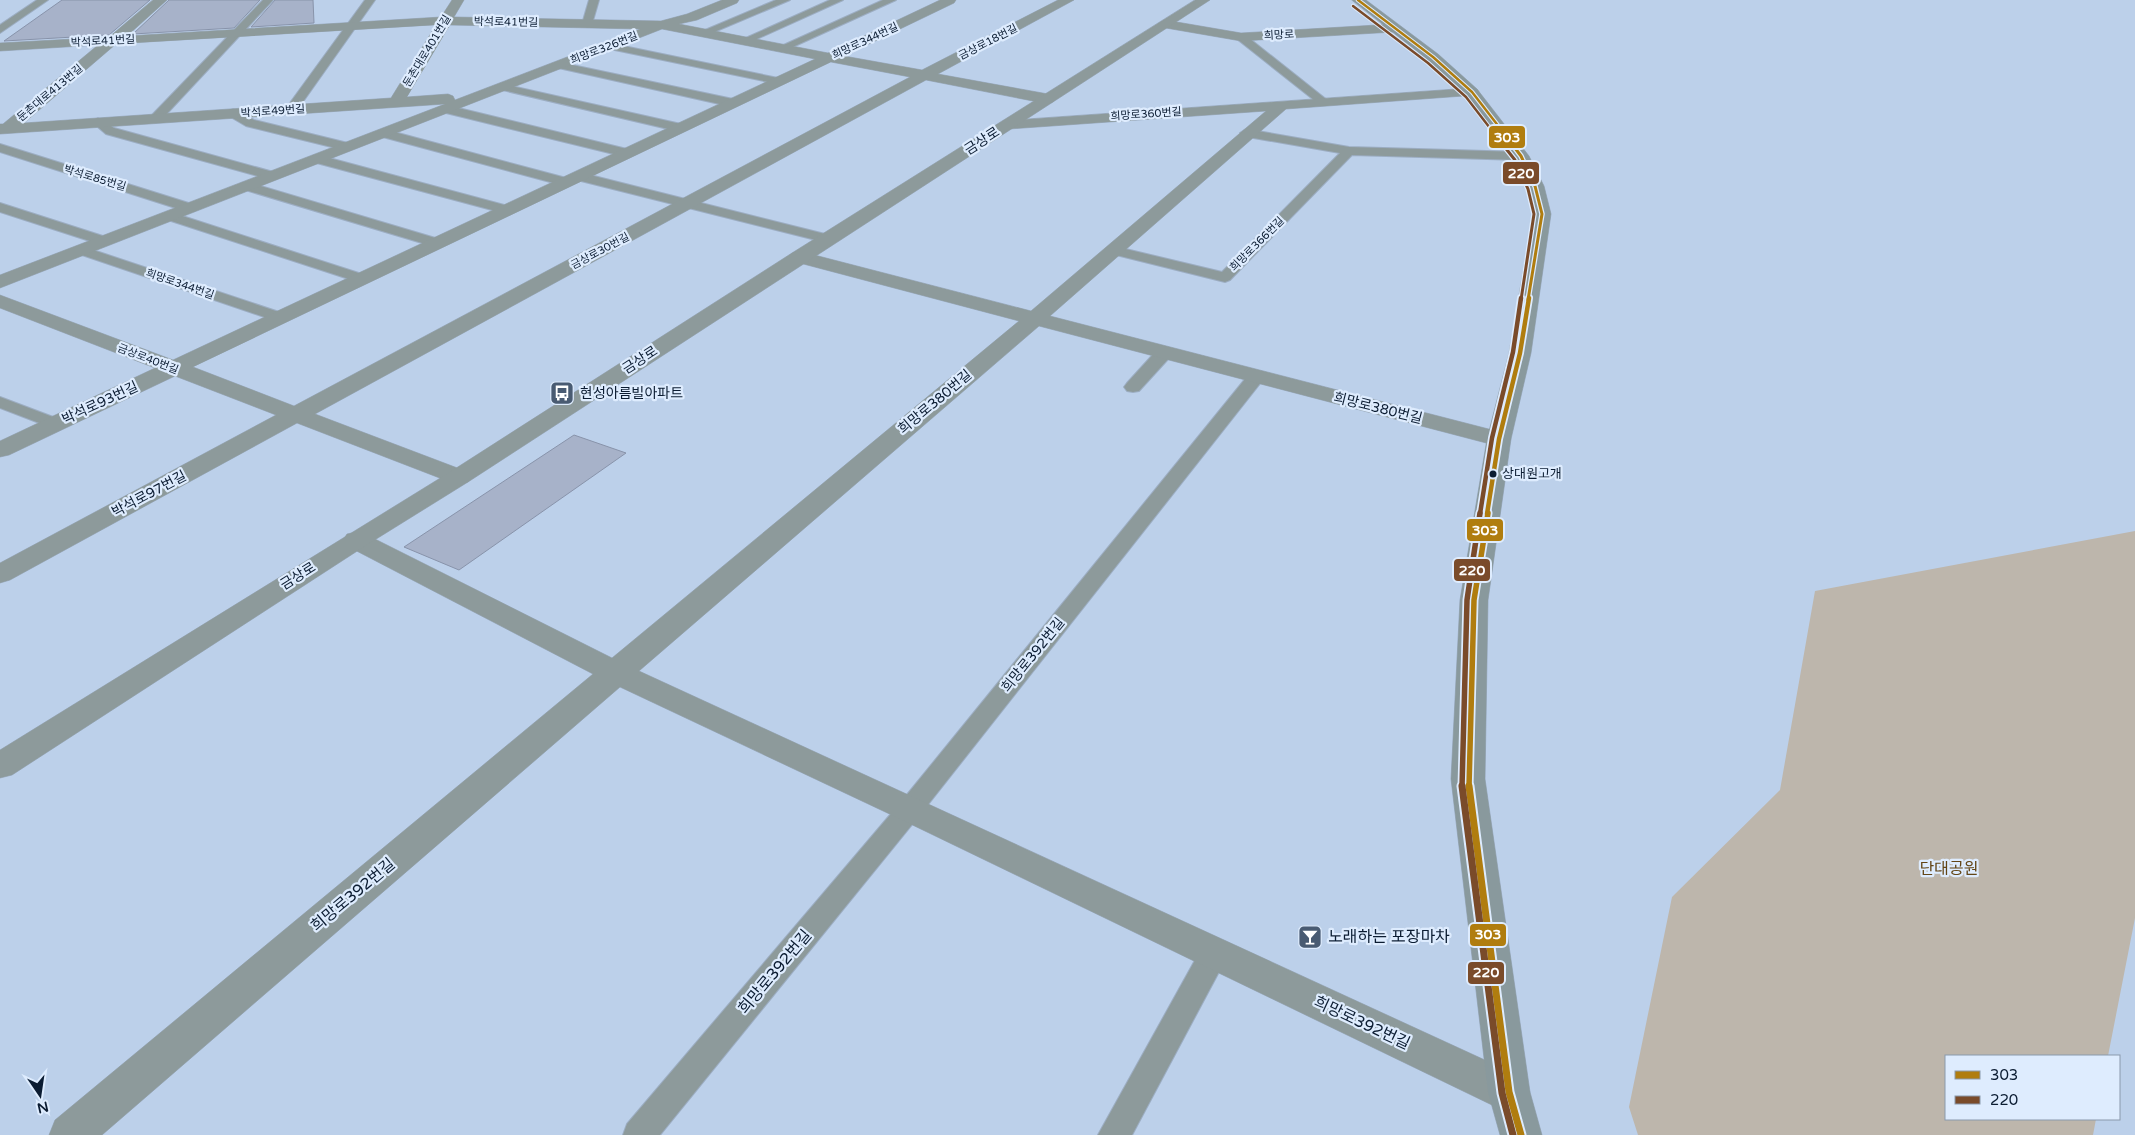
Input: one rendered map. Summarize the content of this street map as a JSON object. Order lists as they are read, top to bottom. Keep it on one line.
{"streets":{"street":["박석로41번길","희망로","희망로344번길","금상로18번길","희망로326번길","둔촌대로401번길","둔촌대로413번길","박석로49번길","희망로360번길","금상로","금상로30번길","금상로40번길","희망로380번길","박석로93번길","박석로97번길","희망로392번길"],"lane":["박석로85번길","희망로366번길"]},"crossings":[["박석로41번길","금상로18번길"],["박석로41번길","희망로326번길"],["박석로41번길","둔촌대로401번길"],["박석로41번길","둔촌대로413번길"],["희망로","금상로"],["희망로344번길","금상로18번길"],["희망로344번길","금상로40번길"],["희망로344번길","박석로93번길"],["금상로18번길","희망로326번길"],["금상로18번길","금상로"],["금상로18번길","금상로30번길"],["희망로326번길","박석로49번길"],["둔촌대로401번길","박석로49번길"],["둔촌대로413번길","박석로49번길"],["박석로49번길","박석로85번길"],["희망로360번길","금상로"],["금상로","금상로40번길"],["금상로","희망로380번길"],["금상로","희망로392번길"],["희망로366번길","희망로380번길"],["금상로30번길","금상로40번길"],["금상로30번길","박석로97번길"],["금상로40번길","박석로93번길"],["금상로40번길","박석로97번길"],["희망로380번길","희망로392번길"]],"parks":["단대공원"],"places":{"bus stop":["현성아름빌아파트"],"other":["상대원고개"],"bar":["노래하는 포장마차"]},"lines":["transit line 303","transit line 220"],"legend":["303","220"],"north":"bottom"}
